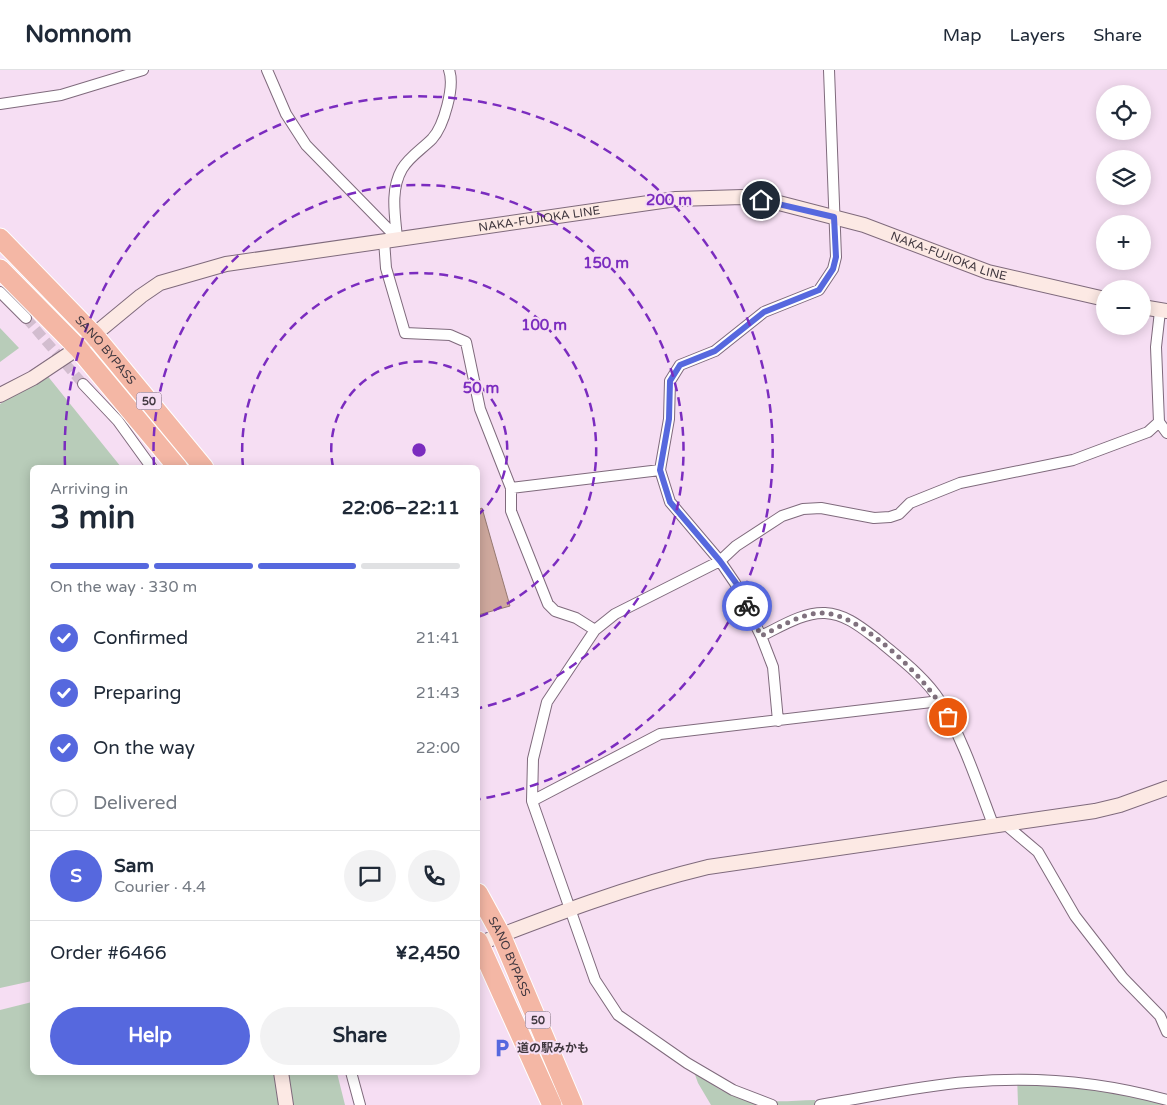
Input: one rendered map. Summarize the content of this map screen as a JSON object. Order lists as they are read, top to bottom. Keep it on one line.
{"streets":{"highway":["SANO BYPASS","50"],"main road":["NAKA-FUJIOKA LINE"]},"crossings":[["NAKA-FUJIOKA LINE","SANO BYPASS"]],"places":{"parking":["道の駅みかも"]},"page":{"header":"Nomnom","nav":["Map","Layers","Share"],"map_buttons":["+","−"],"heading":["3 min","Arriving in","22:06–22:11"],"panel":["Sam","Courier · 4.4","Order #6466","¥2,450"],"bar":"On the way · 330 m","list":[["Confirmed","21:41"],["Preparing","21:43"],["On the way","22:00"],"Delivered"],"round":"S","buttons":["Help","Share"]},"rings":["200 m","150 m","100 m","50 m"]}
